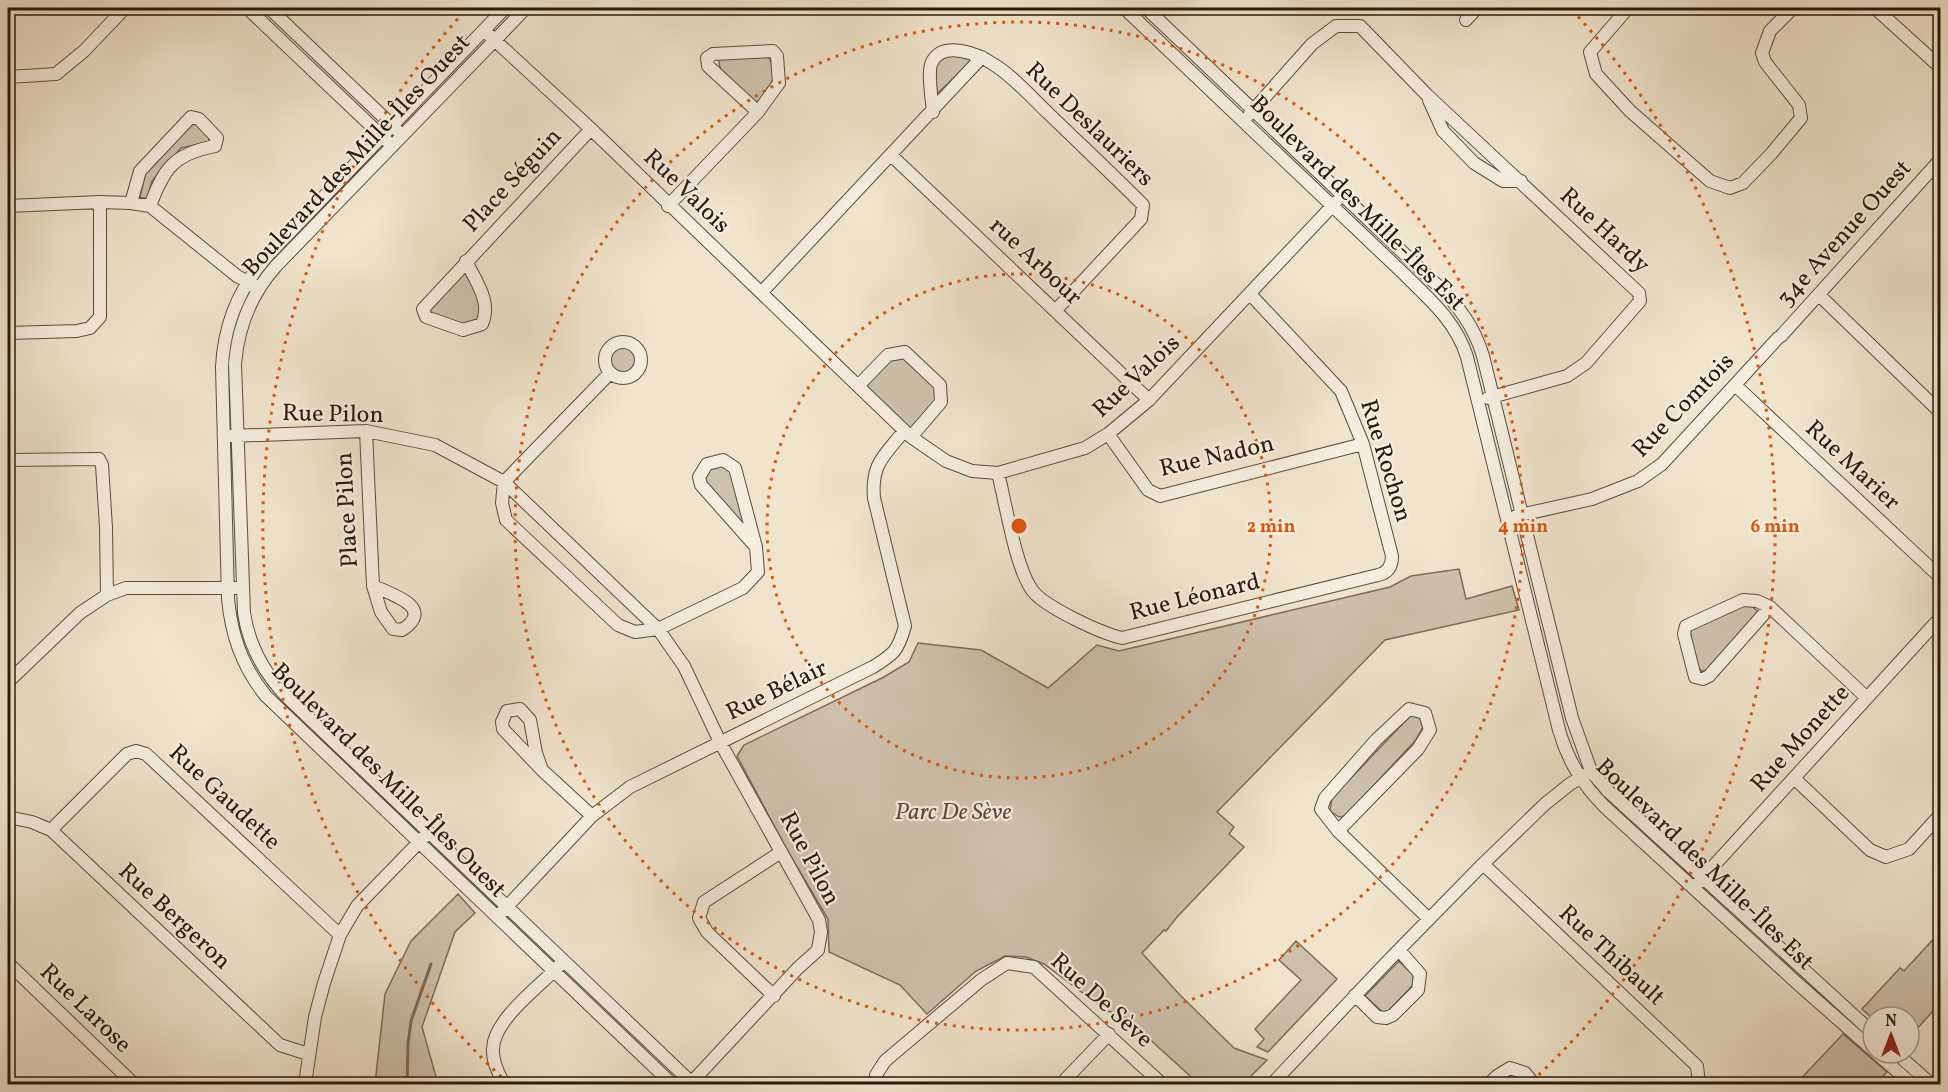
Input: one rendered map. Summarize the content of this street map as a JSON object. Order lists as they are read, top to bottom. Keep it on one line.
{"streets":{"street":["Rue Deslauriers","Boulevard des Mille-Îles Ouest","Place Séguin","Rue Valois","Boulevard des Mille-Îles Est","Rue Hardy","34e Avenue Ouest","rue Arbour","Rue Comtois","Rue Pilon","Rue Nadon","Rue Rochon","Rue Marier","Place Pilon","Rue Léonard","Rue Bélair","Rue Monette","Rue Gaudette","Rue Bergeron","Rue Thibault","Rue De Sève","Rue Larose"]},"crossings":[["Rue Deslauriers","rue Arbour"],["Boulevard des Mille-Îles Ouest","Rue Valois"],["Boulevard des Mille-Îles Ouest","Rue Pilon"],["Boulevard des Mille-Îles Ouest","Rue Bélair"],["Place Séguin","Rue Valois"],["Rue Valois","Boulevard des Mille-Îles Est"],["Rue Valois","rue Arbour"],["Rue Valois","Rue Nadon"],["Rue Valois","Rue Rochon"],["Rue Valois","Rue Léonard"],["Rue Valois","Rue Bélair"],["Boulevard des Mille-Îles Est","Rue Hardy"],["Boulevard des Mille-Îles Est","Rue Comtois"],["Boulevard des Mille-Îles Est","Rue Monette"],["34e Avenue Ouest","Rue Comtois"],["Rue Comtois","Rue Marier"],["Rue Pilon","Place Pilon"],["Rue Pilon","Rue Bélair"],["Rue Nadon","Rue Rochon"],["Rue Rochon","Rue Léonard"],["Rue Gaudette","Rue Bergeron"]],"parks":["Parc De Sève"],"north":"top","rings":["2 min","4 min","6 min"]}
